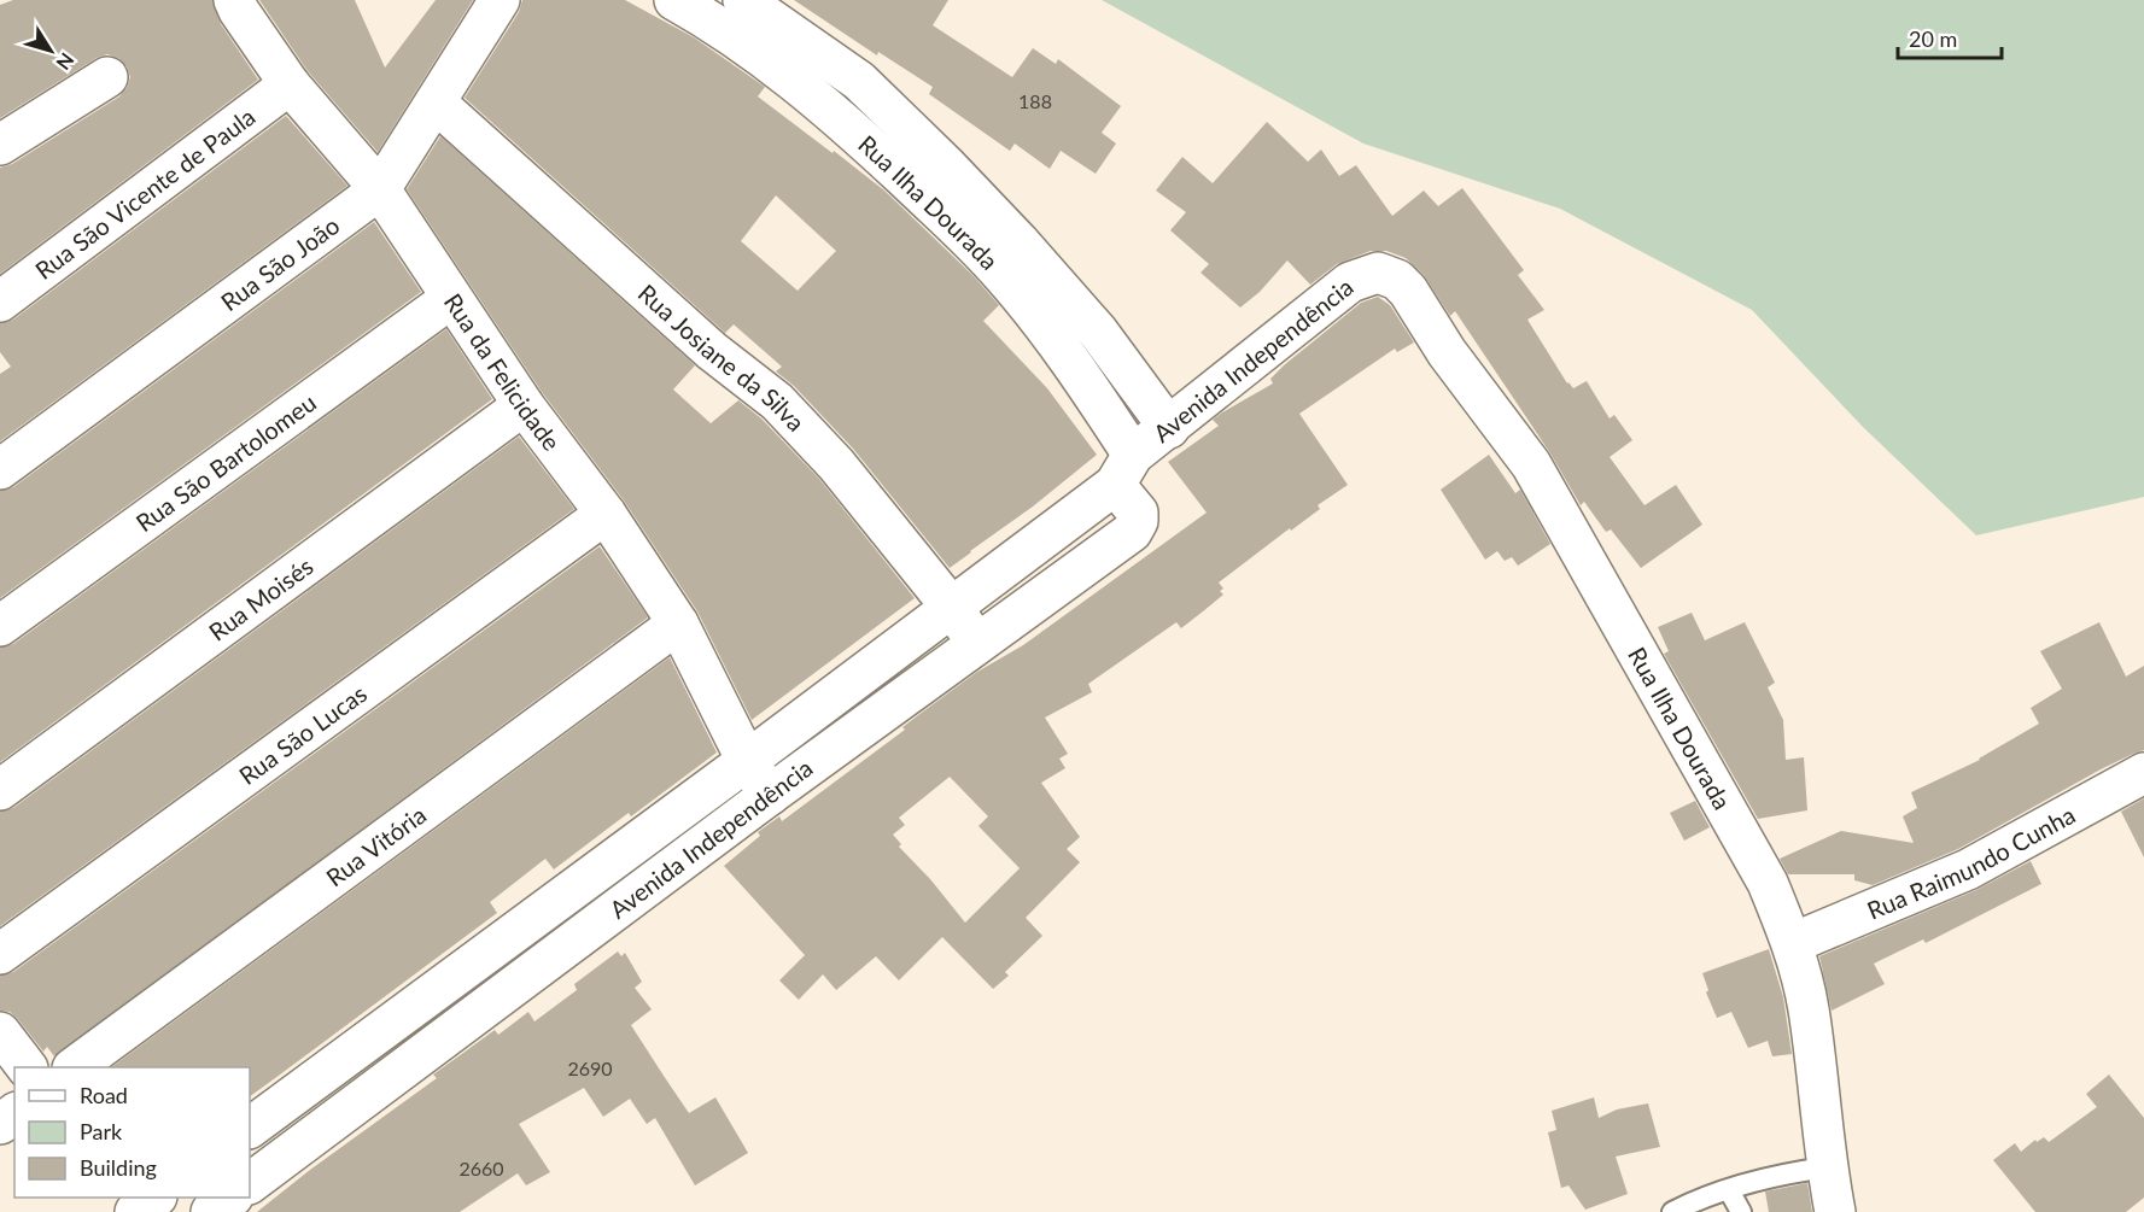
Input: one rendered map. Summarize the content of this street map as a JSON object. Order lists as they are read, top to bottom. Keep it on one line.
{"streets":{"street":["Rua São Vicente de Paula","Rua Ilha Dourada","Rua São João","Rua Josiane da Silva","Avenida Independência","Rua da Felicidade","Rua São Bartolomeu","Rua Moisés","Rua São Lucas","Rua Vitória","Rua Raimundo Cunha"]},"crossings":[["Rua São Vicente de Paula","Rua da Felicidade"],["Rua Ilha Dourada","Avenida Independência"],["Rua Ilha Dourada","Rua Raimundo Cunha"],["Rua São João","Rua Josiane da Silva"],["Rua São João","Rua da Felicidade"],["Rua Josiane da Silva","Avenida Independência"],["Avenida Independência","Rua da Felicidade"],["Rua da Felicidade","Rua São Bartolomeu"],["Rua da Felicidade","Rua Moisés"],["Rua da Felicidade","Rua São Lucas"],["Rua da Felicidade","Rua Vitória"]],"house_numbers":["188","2690","2660"],"legend":["Road","Park","Building"],"scale_bar":"20 m","north":"bottom right"}
